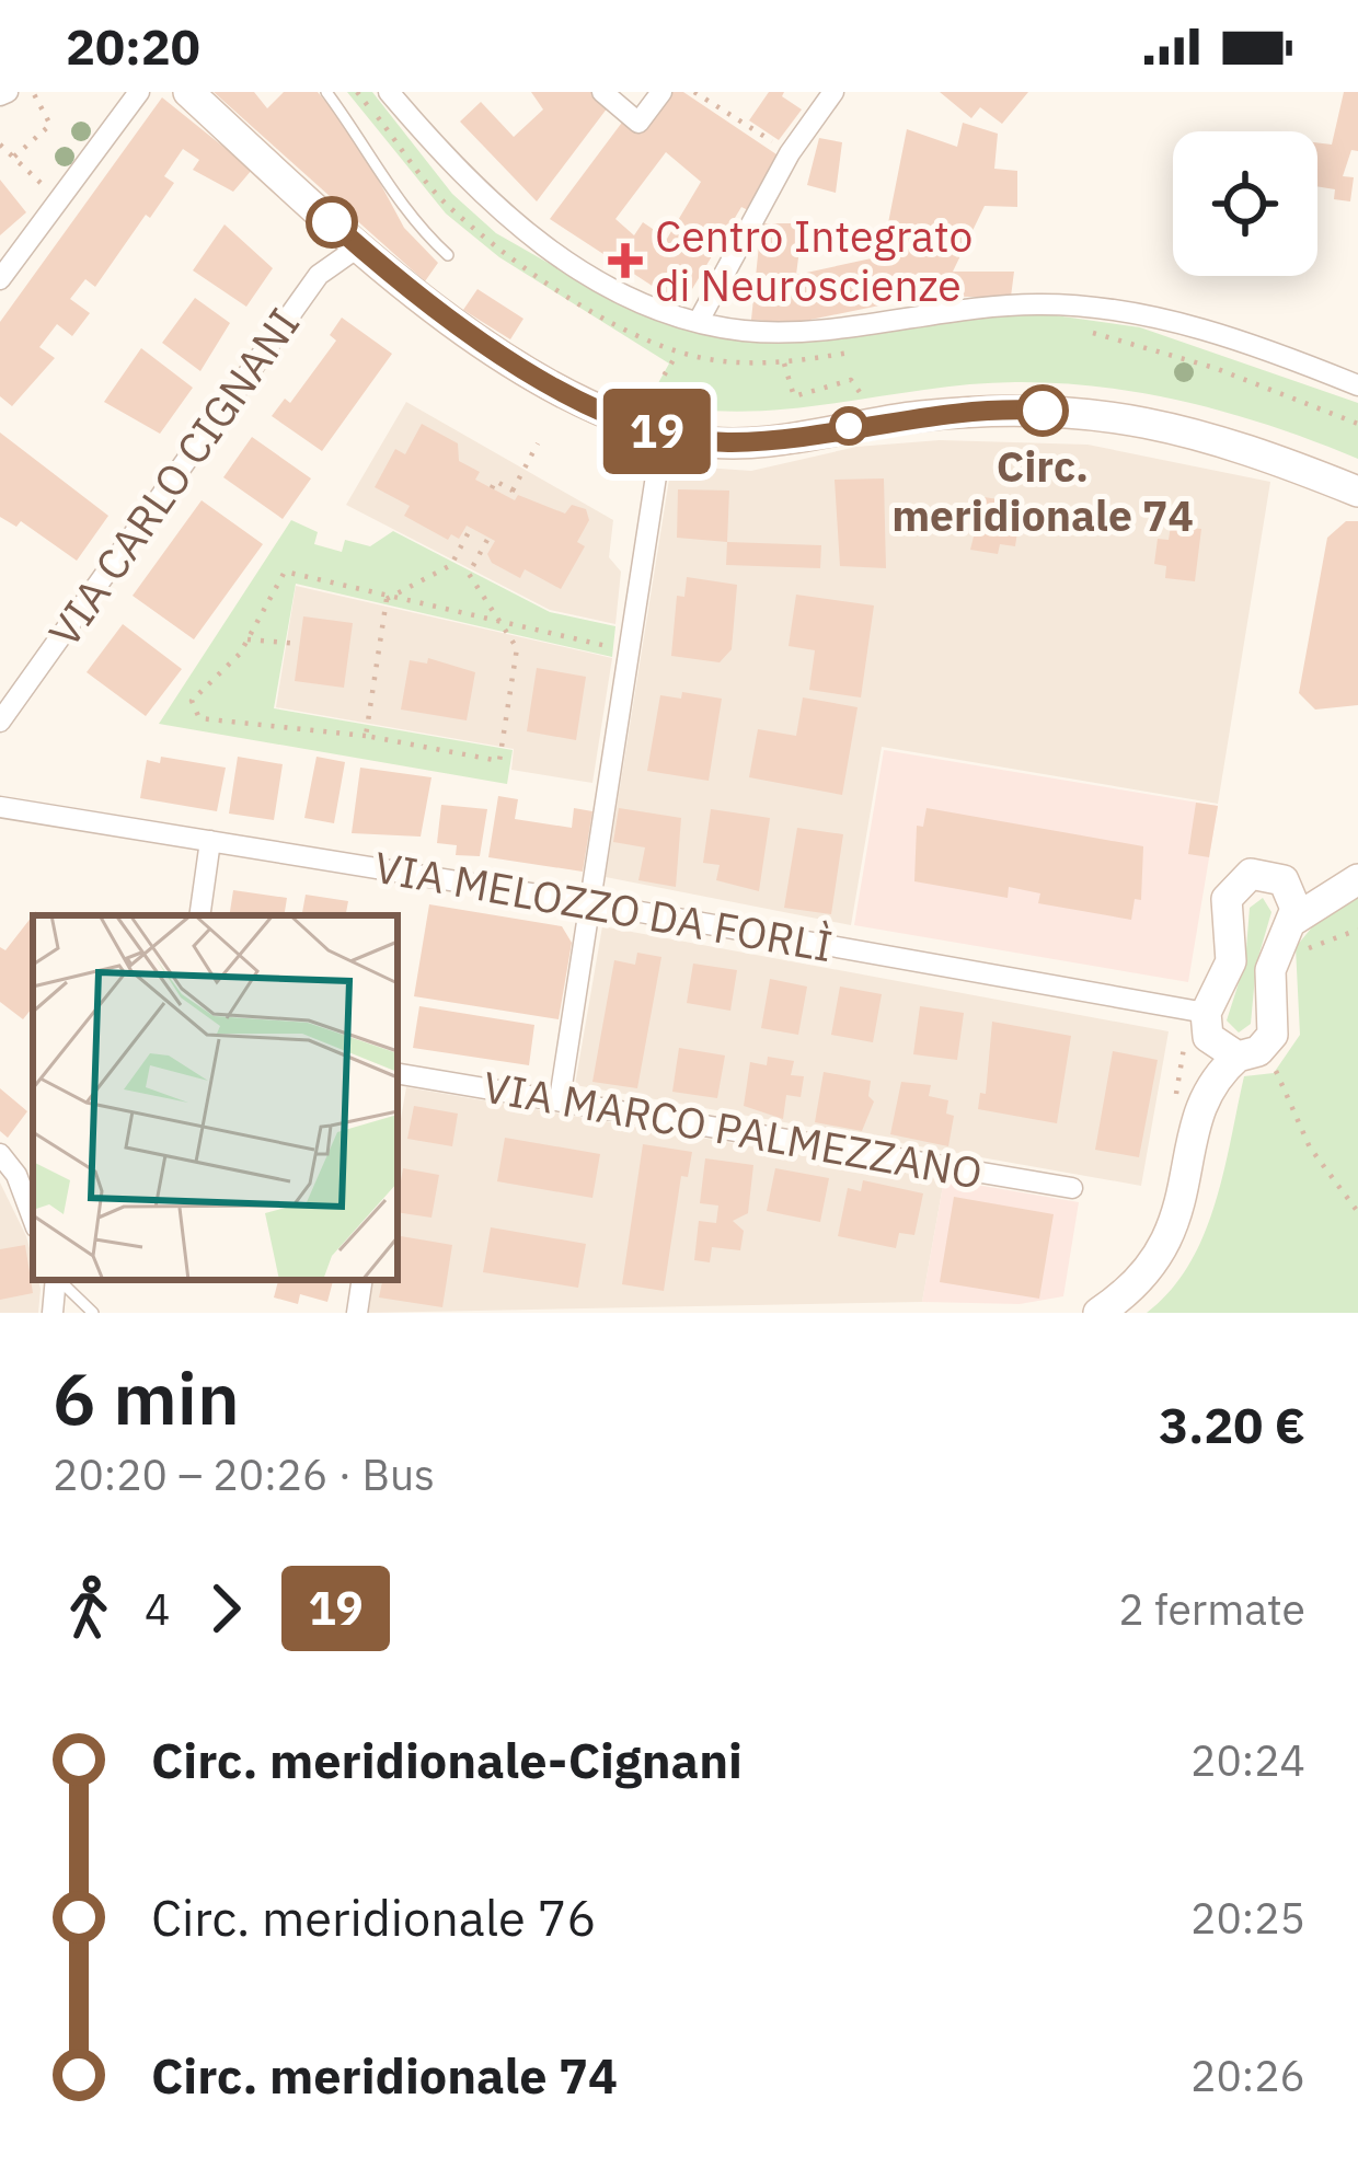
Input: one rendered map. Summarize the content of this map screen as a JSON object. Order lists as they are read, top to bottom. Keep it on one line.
{"streets":{"street":["VIA CARLO CIGNANI","VIA MELOZZO DA FORLÌ","VIA MARCO PALMEZZANO"]},"places":{"health":["Centro Integrato di Neuroscienze"],"other":["Circ. meridionale 74"]},"lines":["bus line 19"],"page":{"status":"20:20","on_map":"19","heading":["6 min","20:20 – 20:26 · Bus","3.20 €"],"legs":["4","19","2 fermate"],"list":[{"name":"Circ. meridionale-Cignani","value":"20:24"},{"name":"Circ. meridionale 76","value":"20:25"},{"name":"Circ. meridionale 74","value":"20:26"}]}}
